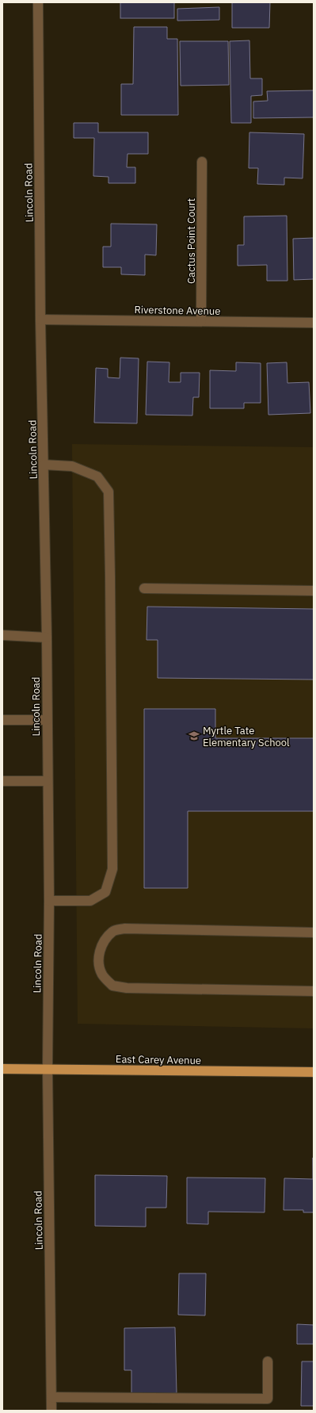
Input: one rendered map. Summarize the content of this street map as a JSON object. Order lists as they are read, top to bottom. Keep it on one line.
{"streets":{"main road":["East Carey Avenue"],"street":["Lincoln Road","Cactus Point Court","Riverstone Avenue"]},"crossings":[["Lincoln Road","Riverstone Avenue"],["Lincoln Road","East Carey Avenue"],["Cactus Point Court","Riverstone Avenue"]],"places":{"school or university":["Myrtle Tate Elementary School"]}}
